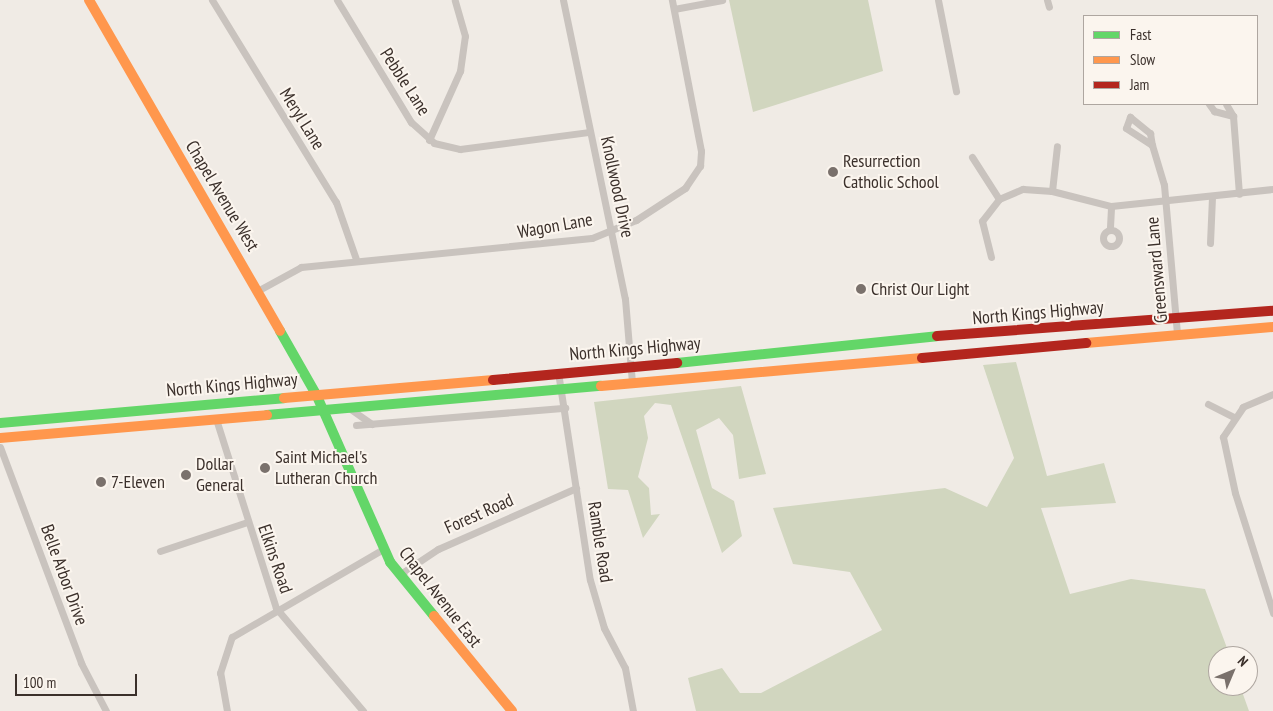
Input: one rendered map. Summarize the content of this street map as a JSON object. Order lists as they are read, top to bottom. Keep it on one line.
{"streets":{"main road":["Chapel Avenue West","North Kings Highway","Chapel Avenue East"],"street":["Pebble Lane","Meryl Lane","Knollwood Drive","Wagon Lane","Greensward Lane","Forest Road","Ramble Road","Elkins Road","Belle Arbor Drive"]},"crossings":[["Pebble Lane","Knollwood Drive"],["Meryl Lane","Wagon Lane"],["Knollwood Drive","Wagon Lane"],["Knollwood Drive","North Kings Highway"],["Chapel Avenue West","Wagon Lane"],["Chapel Avenue West","North Kings Highway"],["Chapel Avenue West","Chapel Avenue East"],["Greensward Lane","North Kings Highway"],["North Kings Highway","Ramble Road"],["North Kings Highway","Elkins Road"],["North Kings Highway","Chapel Avenue East"],["Forest Road","Ramble Road"],["Forest Road","Chapel Avenue East"]],"places":["Resurrection Catholic School","Christ Our Light","Saint Michael's Lutheran Church","Dollar General","7-Eleven"],"legend":["Fast","Slow","Jam"],"scale_bar":"100 m","north":"top right"}
